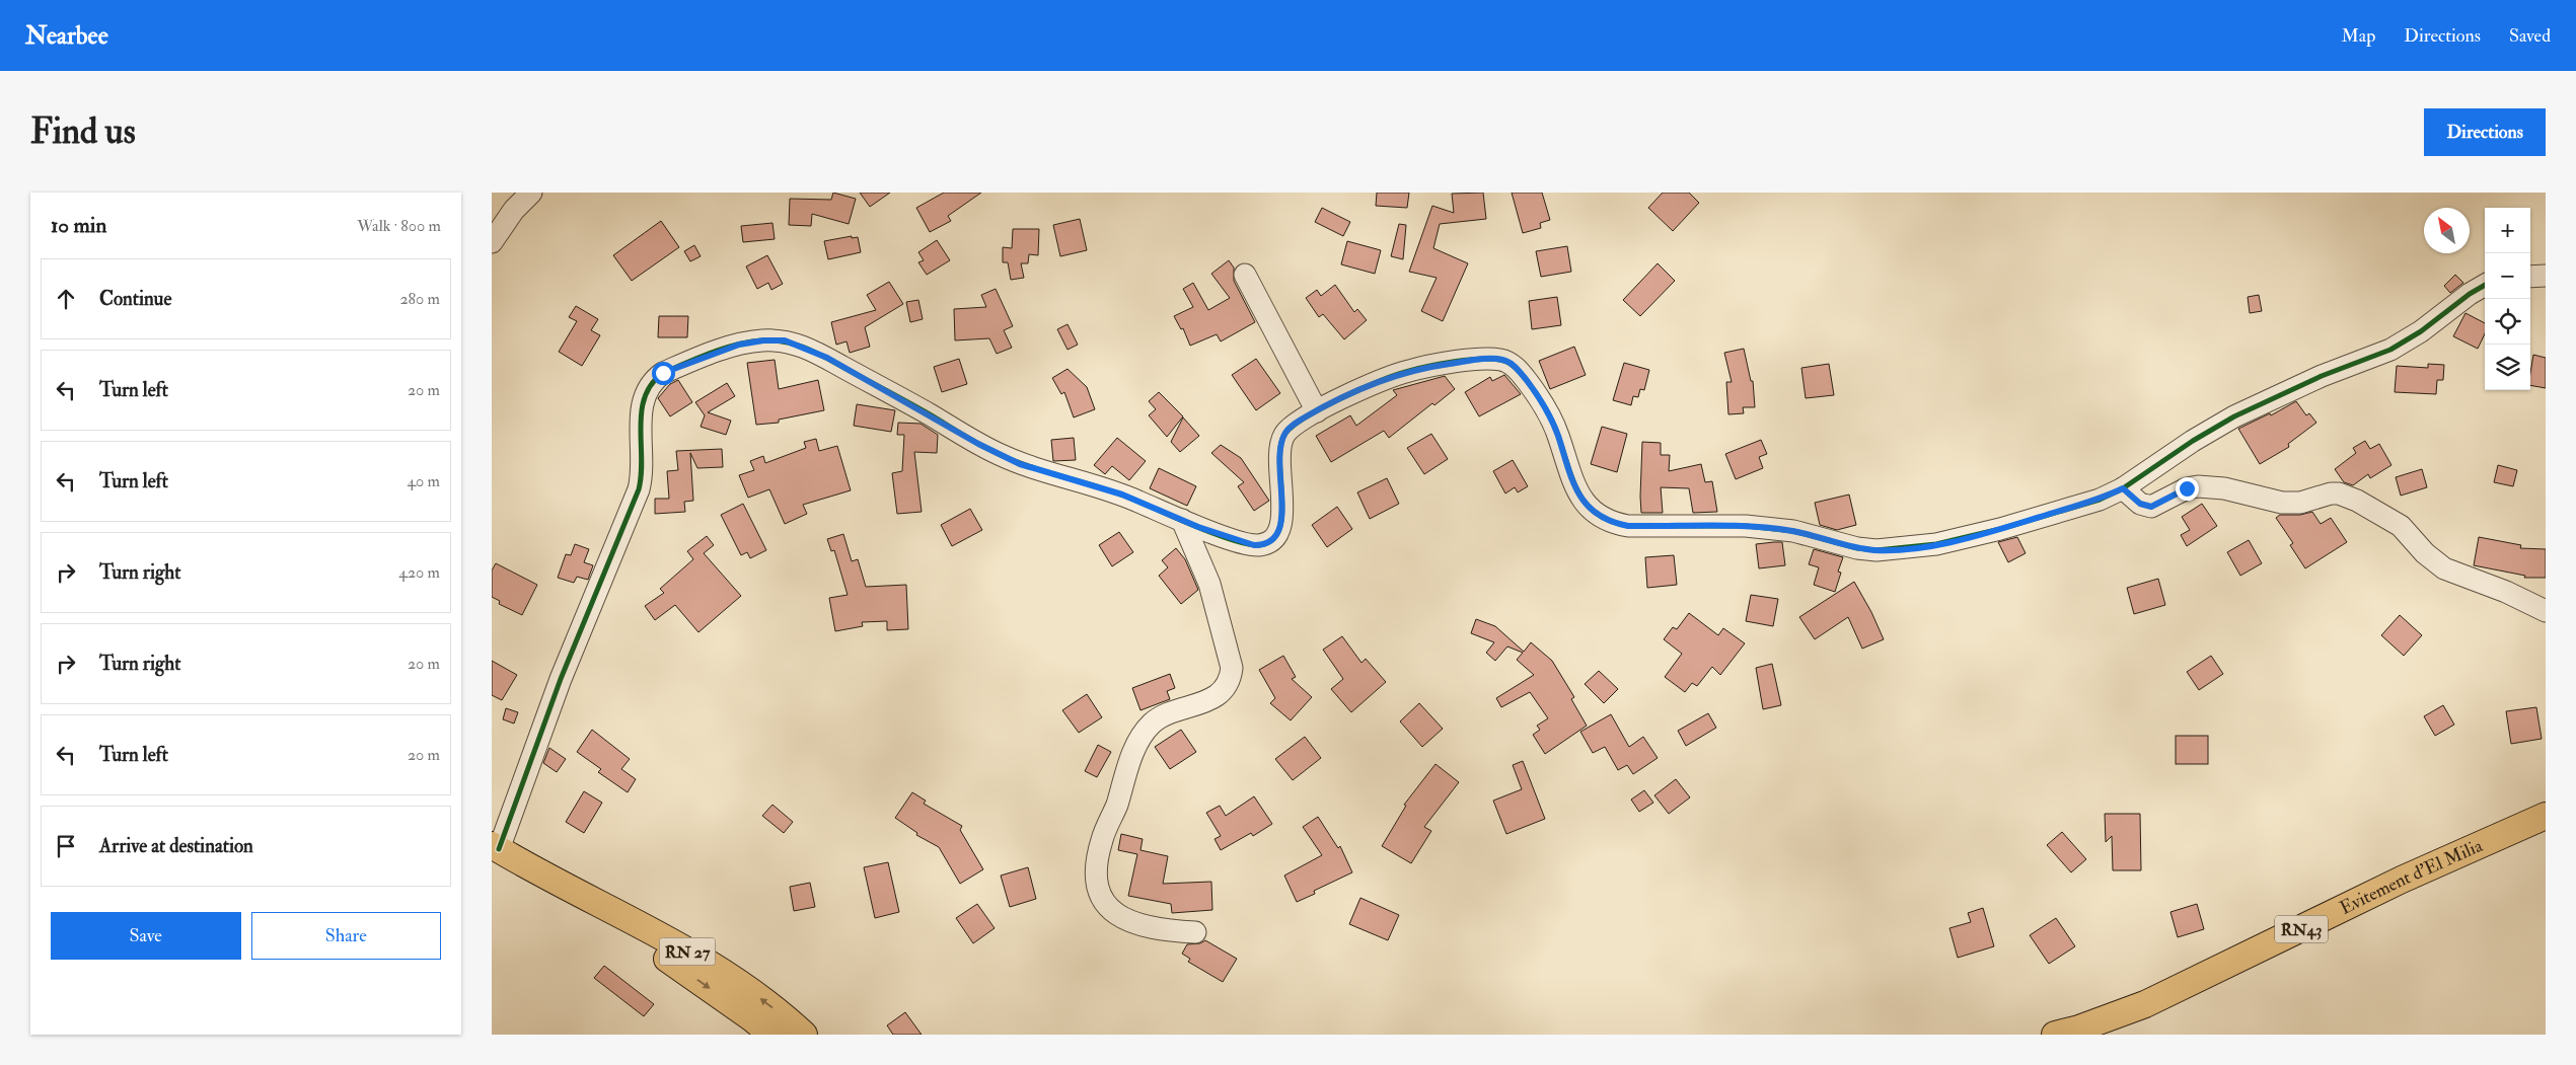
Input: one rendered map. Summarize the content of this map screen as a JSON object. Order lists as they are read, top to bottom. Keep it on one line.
{"streets":{"main road":["Evitement d'El Milia","RN43","RN 27"]},"north":"top left","page":{"header":"Nearbee","nav":["Map","Directions","Saved"],"buttons":["Directions",["Save","Share"]],"title":"Find us","heading":["10 min","Walk · 800 m"],"map_buttons":["+","−"],"list":[["Continue","280 m"],["Turn left","20 m"],["Turn left","40 m"],["Turn right","420 m"],["Turn right","20 m"],["Turn left","20 m"],"Arrive at destination"]}}
